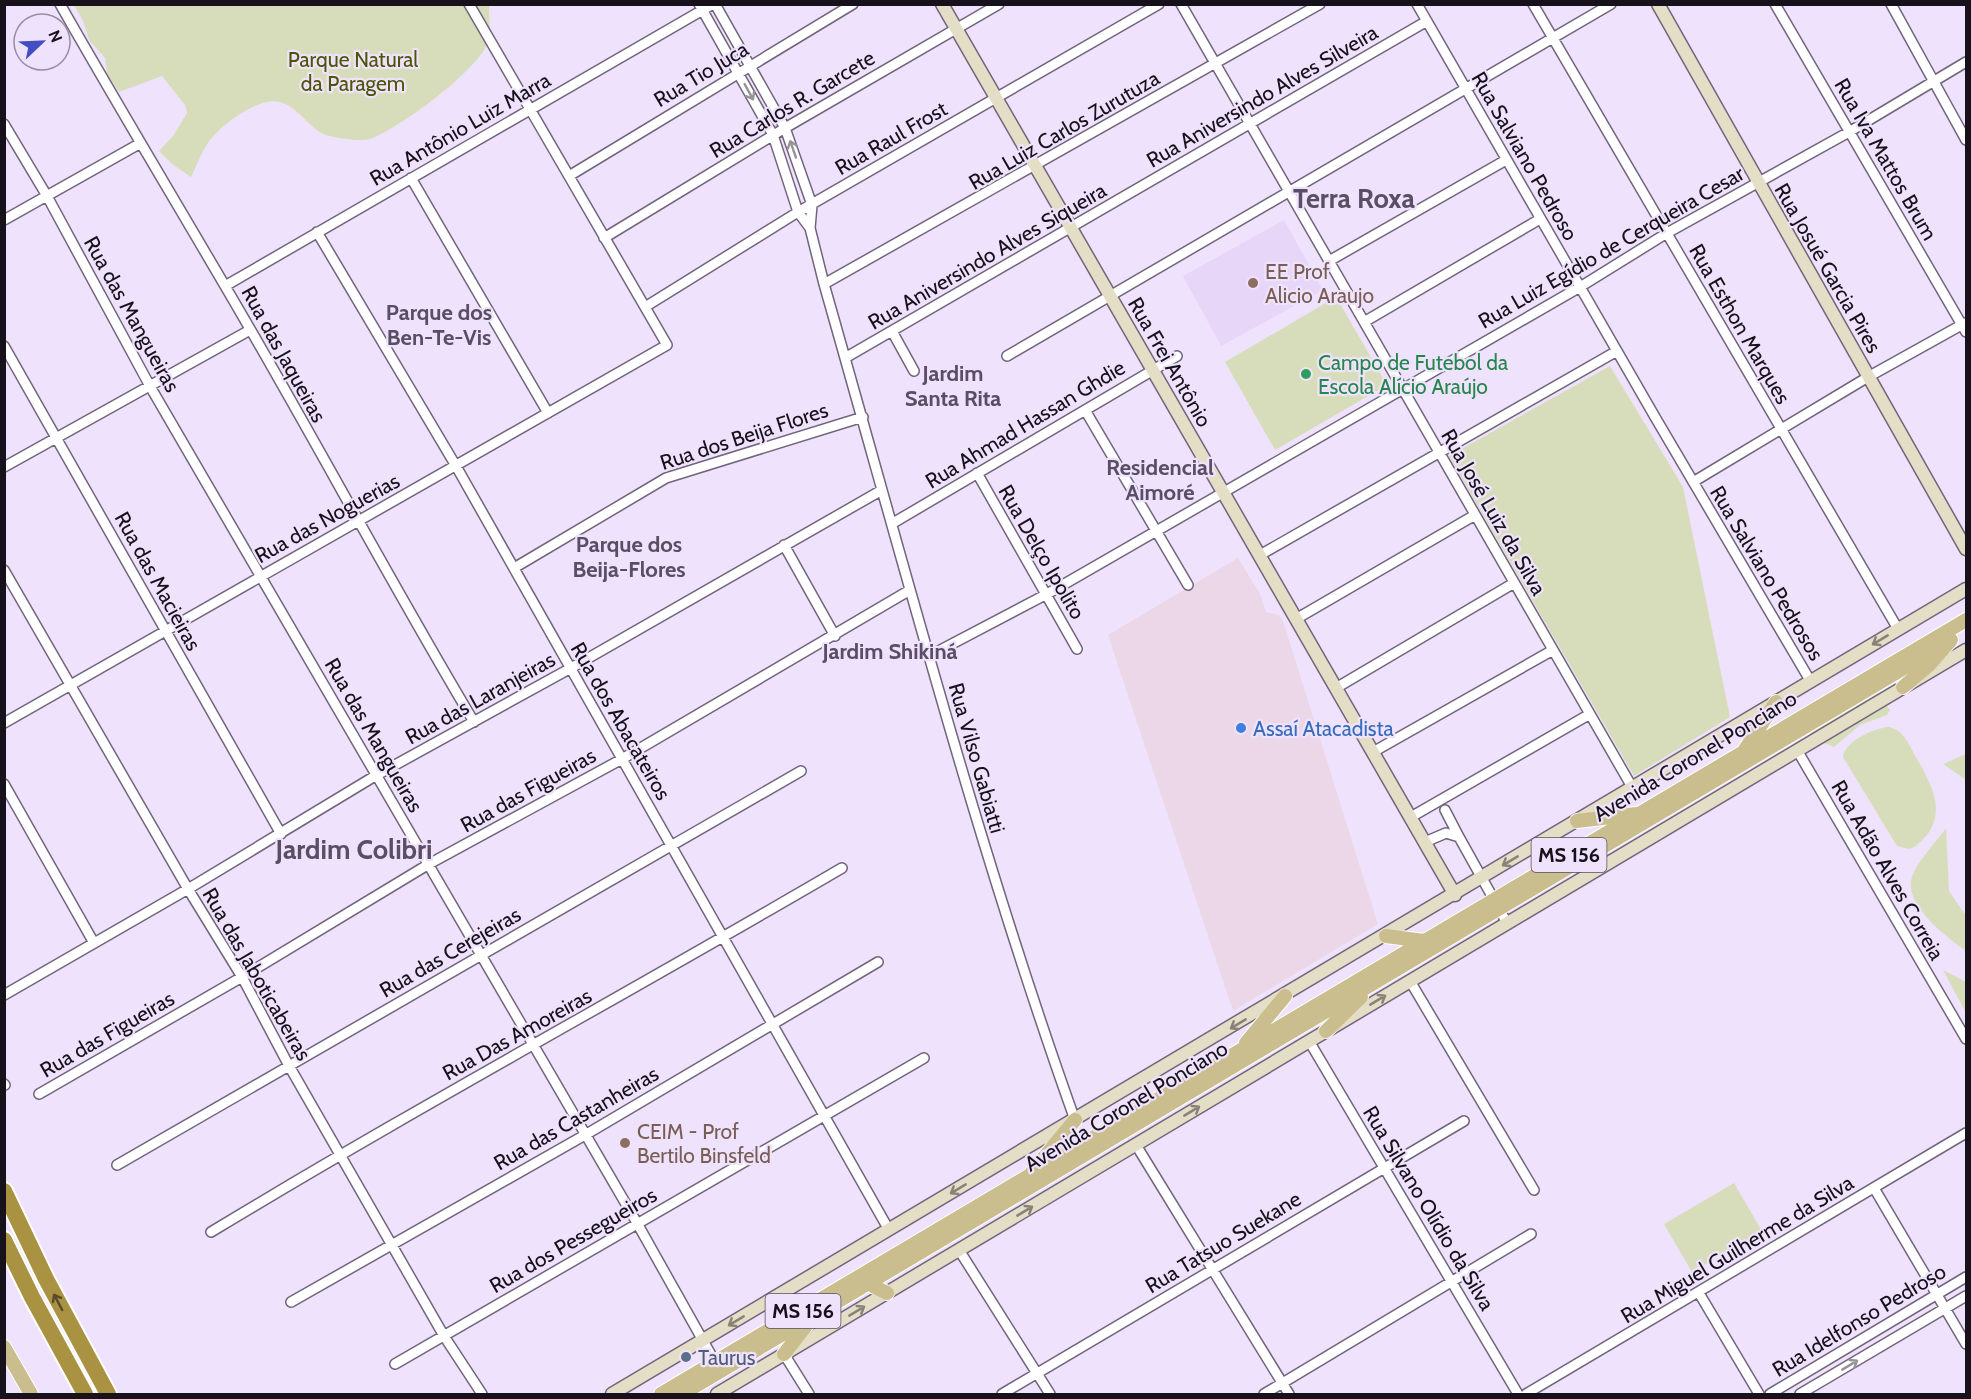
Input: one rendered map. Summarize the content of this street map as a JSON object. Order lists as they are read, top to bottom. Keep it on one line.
{"streets":{"main road":["Rua Josué Garcia Pires","Rua Frei Antônio","Avenida Coronel Ponciano","MS 156"],"street":["Rua Tio Juca","Rua Aniversindo Alves Silveira","Rua Carlos R. Garcete","Rua Antônio Luiz Marra","Rua Luiz Carlos Zurutuza","Rua Raul Frost","Rua Salviano Pedroso","Rua Iva Mattos Brum","Rua Luiz Egídio de Cerqueira Cesar","Rua Aniversindo Alves Siqueira","Rua das Mangueiras","Rua Esthon Marques","Rua das Jaqueiras","Rua Ahmad Hassan Ghdie","Rua dos Beija Flores","Rua José Luiz da Silva","Rua das Noguerias","Rua Delço Ipolito","Rua Salviano Pedrosos","Rua das Macieiras","Rua das Laranjeiras","Rua dos Abacateiros","Rua Vilso Gabiatti","Rua das Figueiras","Rua Adão Alves Correia","Rua das Cerejeiras","Rua das Jaboticabeiras","Rua Das Amoreiras","Rua das Castanheiras","Rua Silvano Olídio da Silva","Rua dos Pessegueiros","Rua Tatsuo Suekane","Rua Miguel Guilherme da Silva","Rua Idelfonso Pedroso"]},"crossings":[["Rua Tio Juca","Rua Vilso Gabiatti"],["Rua Aniversindo Alves Silveira","Rua Salviano Pedroso"],["Rua Aniversindo Alves Silveira","Rua Aniversindo Alves Siqueira"],["Rua Aniversindo Alves Silveira","Rua José Luiz da Silva"],["Rua Carlos R. Garcete","Rua Frei Antônio"],["Rua Carlos R. Garcete","Rua Vilso Gabiatti"],["Rua Antônio Luiz Marra","Rua das Jaqueiras"],["Rua Antônio Luiz Marra","Rua dos Abacateiros"],["Rua Antônio Luiz Marra","Rua Vilso Gabiatti"],["Rua Luiz Carlos Zurutuza","Rua Frei Antônio"],["Rua Luiz Carlos Zurutuza","Rua José Luiz da Silva"],["Rua Luiz Carlos Zurutuza","Rua Vilso Gabiatti"],["Rua Raul Frost","Rua Frei Antônio"],["Rua Raul Frost","Rua das Noguerias"],["Rua Raul Frost","Rua Vilso Gabiatti"],["Rua Salviano Pedroso","Rua Luiz Egídio de Cerqueira Cesar"],["Rua Salviano Pedroso","Rua Salviano Pedrosos"],["Rua Iva Mattos Brum","Rua Luiz Egídio de Cerqueira Cesar"],["Rua Luiz Egídio de Cerqueira Cesar","Rua Josué Garcia Pires"],["Rua Luiz Egídio de Cerqueira Cesar","Rua Esthon Marques"],["Rua Luiz Egídio de Cerqueira Cesar","Rua Frei Antônio"],["Rua Luiz Egídio de Cerqueira Cesar","Rua José Luiz da Silva"],["Rua Luiz Egídio de Cerqueira Cesar","Rua Delço Ipolito"],["Rua Luiz Egídio de Cerqueira Cesar","Rua Vilso Gabiatti"],["Rua Aniversindo Alves Siqueira","Rua Frei Antônio"],["Rua Aniversindo Alves Siqueira","Rua Vilso Gabiatti"],["Rua das Mangueiras","Rua das Noguerias"],["Rua das Mangueiras","Rua das Laranjeiras"],["Rua das Mangueiras","Avenida Coronel Ponciano"],["Rua das Mangueiras","Rua das Figueiras"],["Rua das Mangueiras","Rua das Cerejeiras"],["Rua das Mangueiras","Rua Das Amoreiras"],["Rua das Mangueiras","Rua das Castanheiras"],["Rua das Mangueiras","Rua dos Pessegueiros"],["Rua das Jaqueiras","Rua das Noguerias"],["Rua das Jaqueiras","Rua das Laranjeiras"],["Rua Frei Antônio","Rua Ahmad Hassan Ghdie"],["Rua Ahmad Hassan Ghdie","Rua Delço Ipolito"],["Rua Ahmad Hassan Ghdie","Rua Vilso Gabiatti"],["Rua dos Beija Flores","Rua dos Abacateiros"],["Rua dos Beija Flores","Rua Vilso Gabiatti"],["Rua das Noguerias","Rua das Macieiras"],["Rua das Noguerias","Rua dos Abacateiros"],["Rua das Noguerias","Rua das Jaboticabeiras"],["Rua das Macieiras","Rua das Laranjeiras"],["Rua das Laranjeiras","Rua dos Abacateiros"],["Rua das Laranjeiras","Rua Vilso Gabiatti"],["Rua das Laranjeiras","Rua das Jaboticabeiras"],["Rua dos Abacateiros","Rua das Figueiras"],["Rua dos Abacateiros","Rua das Cerejeiras"],["Rua dos Abacateiros","Rua Das Amoreiras"],["Rua dos Abacateiros","Rua das Castanheiras"],["Rua dos Abacateiros","Rua dos Pessegueiros"],["Rua Vilso Gabiatti","Rua das Figueiras"],["Rua das Figueiras","Rua das Jaboticabeiras"],["Rua das Cerejeiras","Rua das Jaboticabeiras"],["Rua das Jaboticabeiras","Rua Das Amoreiras"],["Rua das Jaboticabeiras","Rua das Castanheiras"],["Rua das Jaboticabeiras","Rua dos Pessegueiros"],["Rua Silvano Olídio da Silva","Rua Tatsuo Suekane"]],"districts":["Terra Roxa","Parque dos Ben-Te-Vis","Jardim Santa Rita","Residencial Aimoré","Parque dos Beija-Flores","Jardim Shikiná","Jardim Colibri"],"parks":["Parque Natural da Paragem"],"places":["EE Prof Alicio Araujo","Campo de Futebol da Escola Alício Araújo","Assaí Atacadista","CEIM - Prof Bertilo Binsfeld","Taurus"],"north":"top right"}
